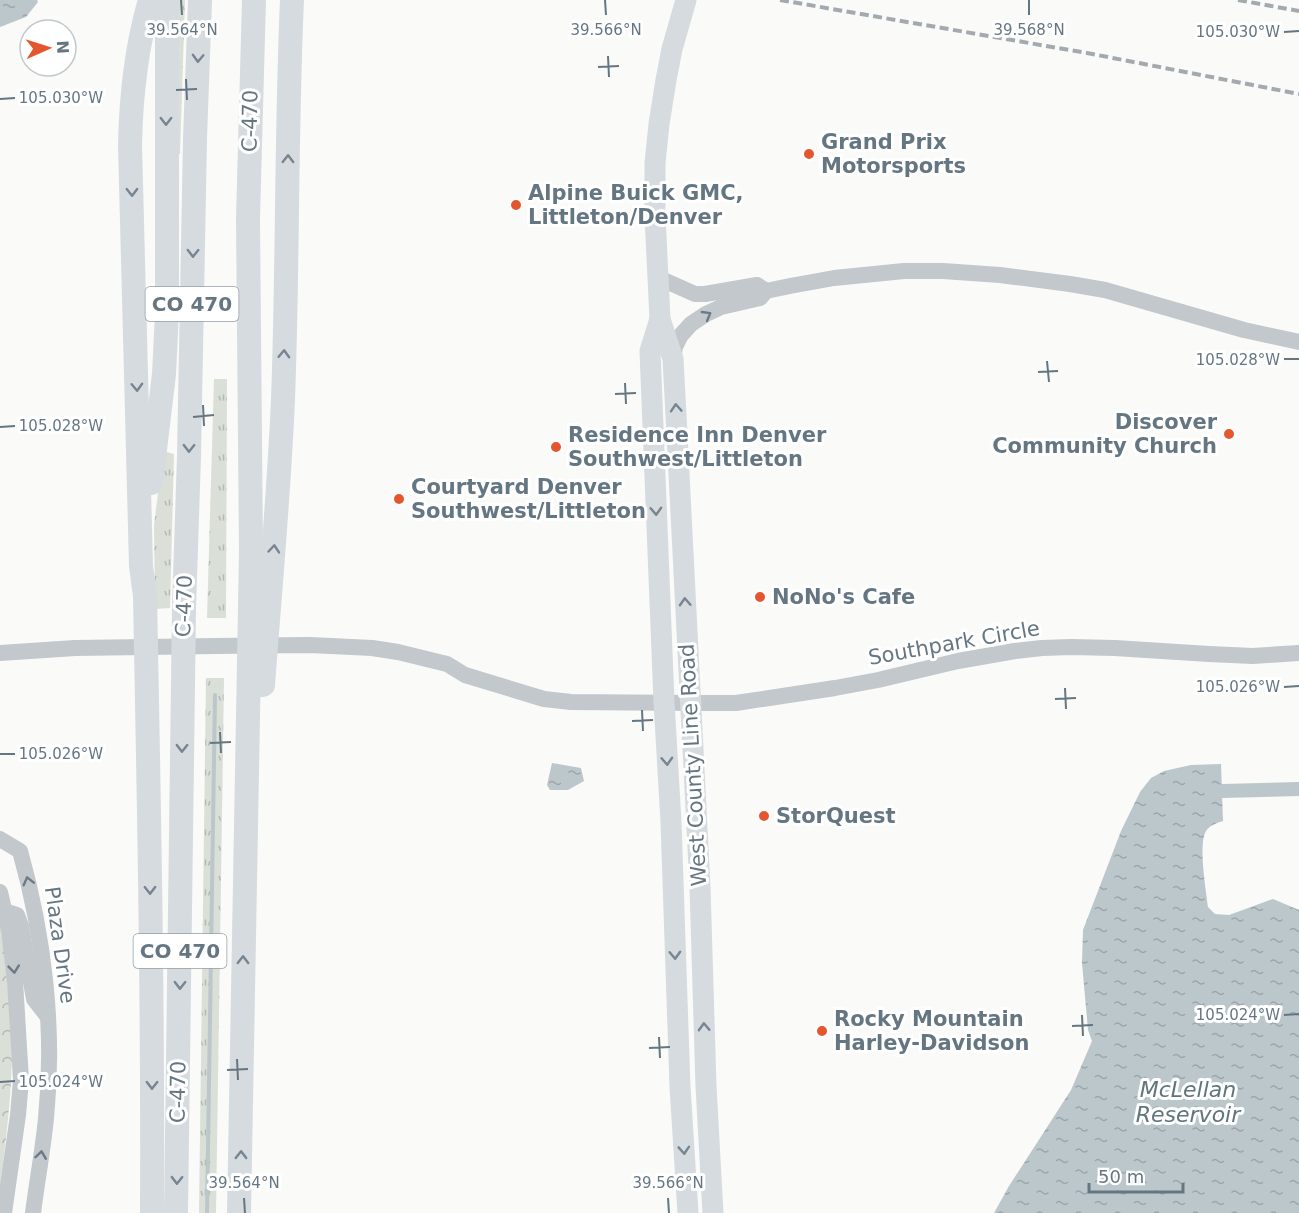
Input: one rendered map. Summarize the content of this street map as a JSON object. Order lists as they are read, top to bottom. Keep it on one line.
{"streets":{"highway":["C-470","CO 470"],"main road":["West County Line Road"],"street":["Southpark Circle","Plaza Drive"]},"crossings":[["C-470","CO 470"],["Southpark Circle","West County Line Road"]],"water":["McLellan Reservoir"],"places":["Grand Prix Motorsports","Alpine Buick GMC, Littleton/Denver","Discover Community Church","Residence Inn Denver Southwest/Littleton","Courtyard Denver Southwest/Littleton","NoNo's Cafe","StorQuest","Rocky Mountain Harley-Davidson"],"scale_bar":"50 m","north":"right","coordinates":["39.564°N","39.566°N","39.568°N","105.030°W","105.028°W","105.026°W","105.024°W"]}
